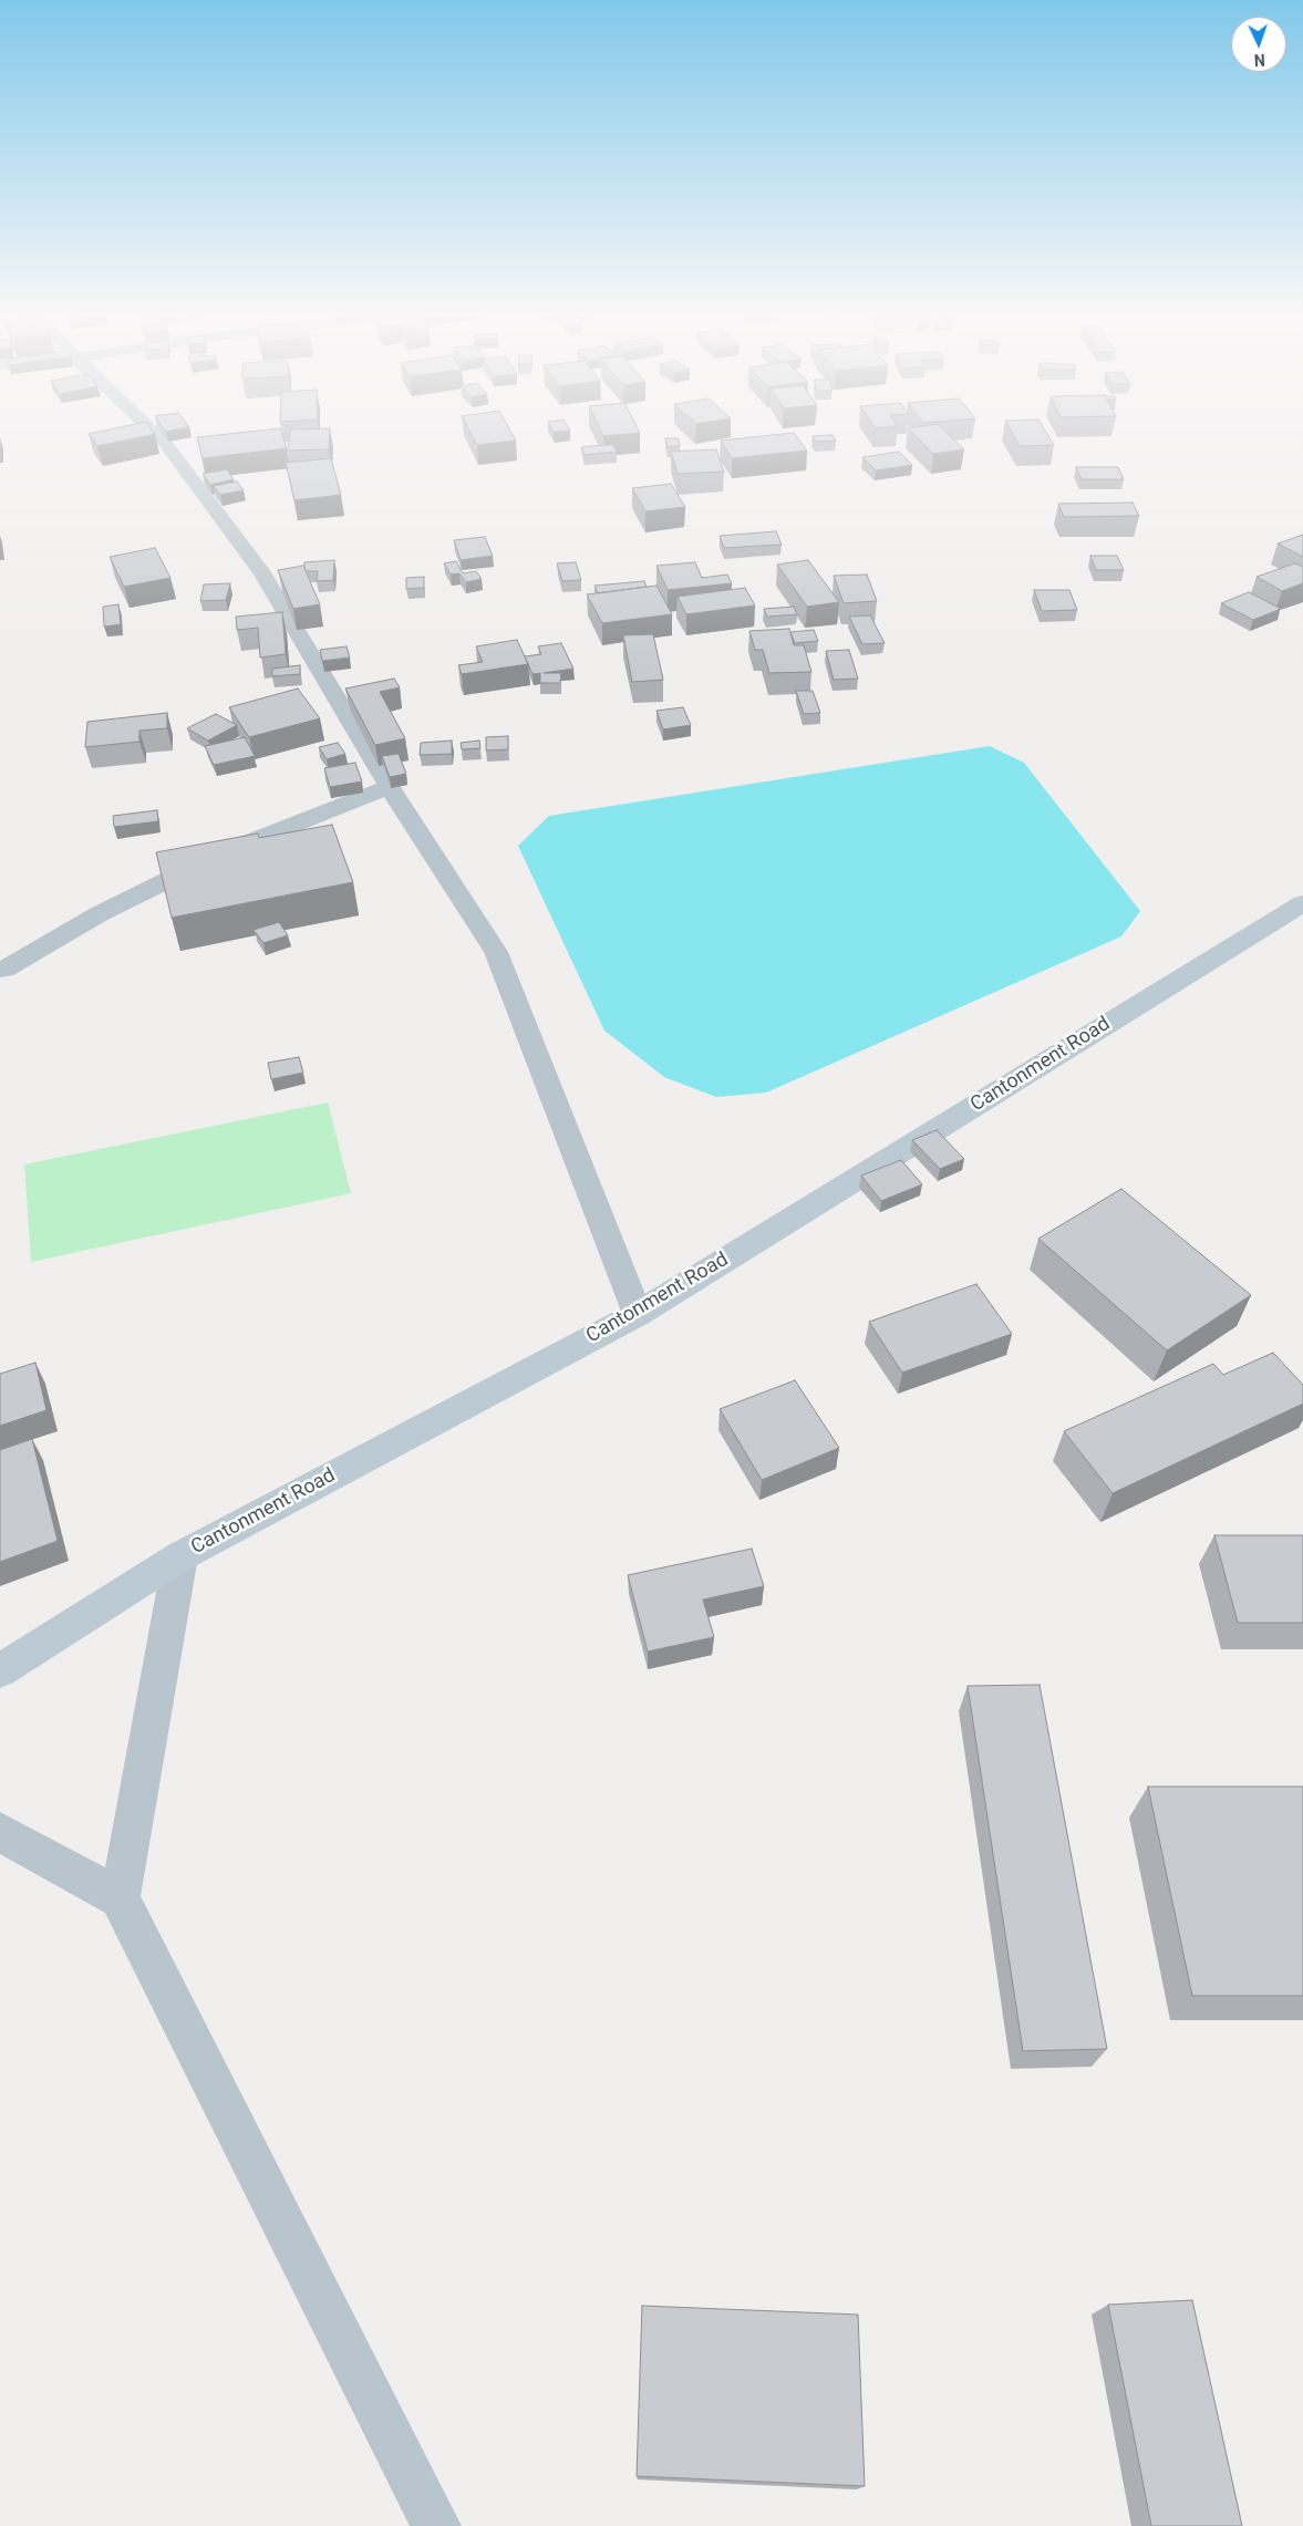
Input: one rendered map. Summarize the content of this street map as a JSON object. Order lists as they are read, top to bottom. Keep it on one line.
{"streets":{"street":["Cantonment Road"]},"north":"bottom"}
